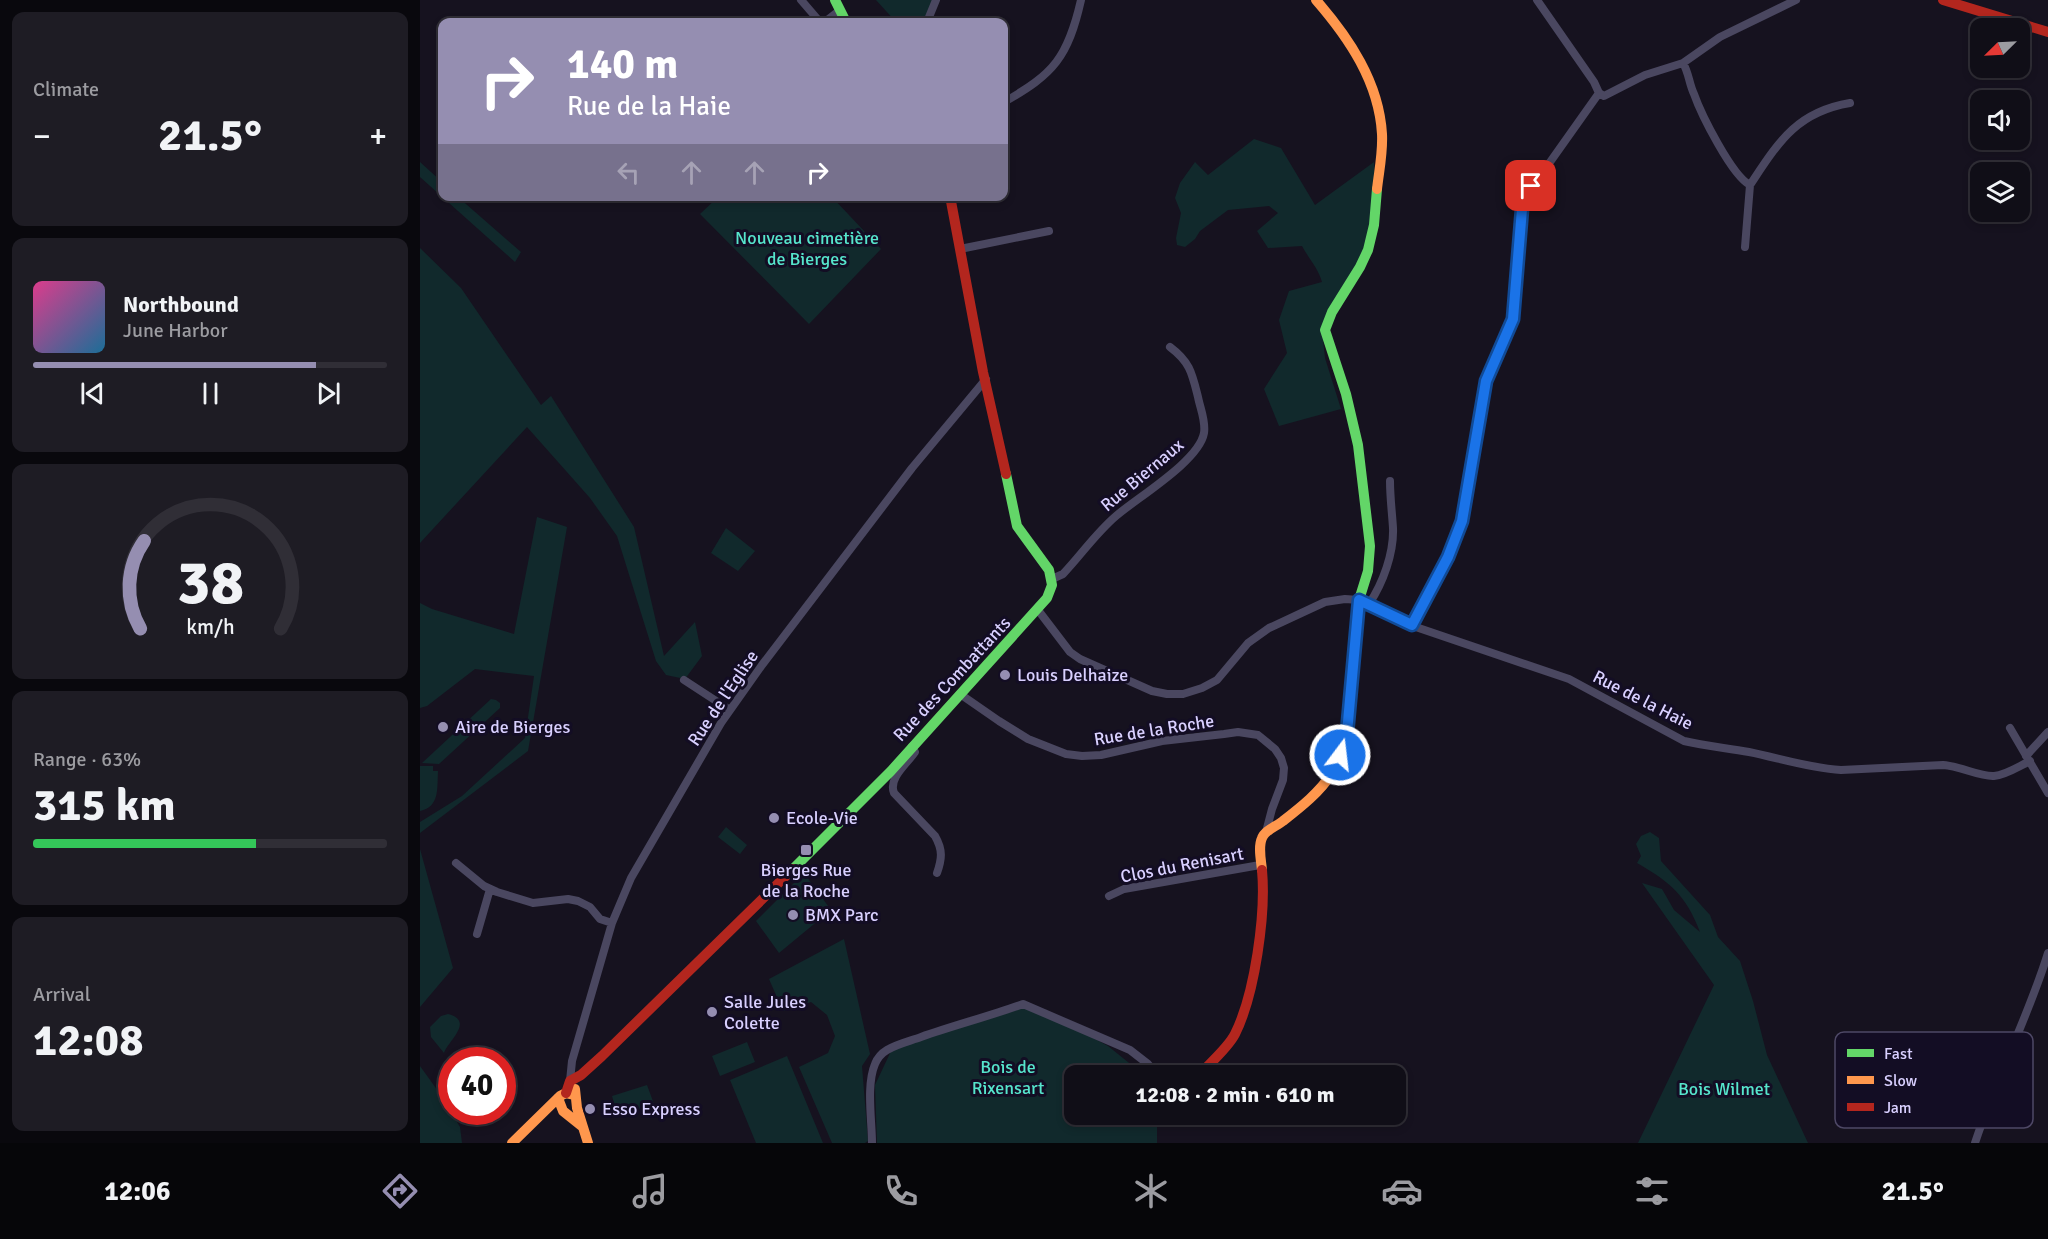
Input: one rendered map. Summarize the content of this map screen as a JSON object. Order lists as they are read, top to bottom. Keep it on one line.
{"streets":{"street":["Rue Biernaux","Rue des Combattants","Rue de l'Eglise","Rue de la Haie","Rue de la Roche","Clos du Renisart"]},"crossings":[["Rue Biernaux","Rue des Combattants"],["Rue des Combattants","Rue de l'Eglise"],["Rue des Combattants","Rue de la Roche"]],"parks":["Nouveau cimetière de Bierges","Bois de Rixensart","Bois Wilmet"],"places":{"other":["Louis Delhaize","Aire de Bierges","Ecole-Vie","BMX Parc","Salle Jules Colette","Esso Express"],"transit":["Bierges Rue de la Roche"]},"legend":["Fast","Slow","Jam"],"north":"bottom left","page":{"tile":["Climate",["Range · 63%","315 km"],["Arrival","12:08"]],"turn":["140 m","Rue de la Haie"],"heat":["−","21.5°","+"],"song":["Northbound","June Harbor"],"limit":"40","trip":"12:08 · 2 min · 610 m","tabs":["12:06","21.5°"],"gauge":["38","km/h"]}}
